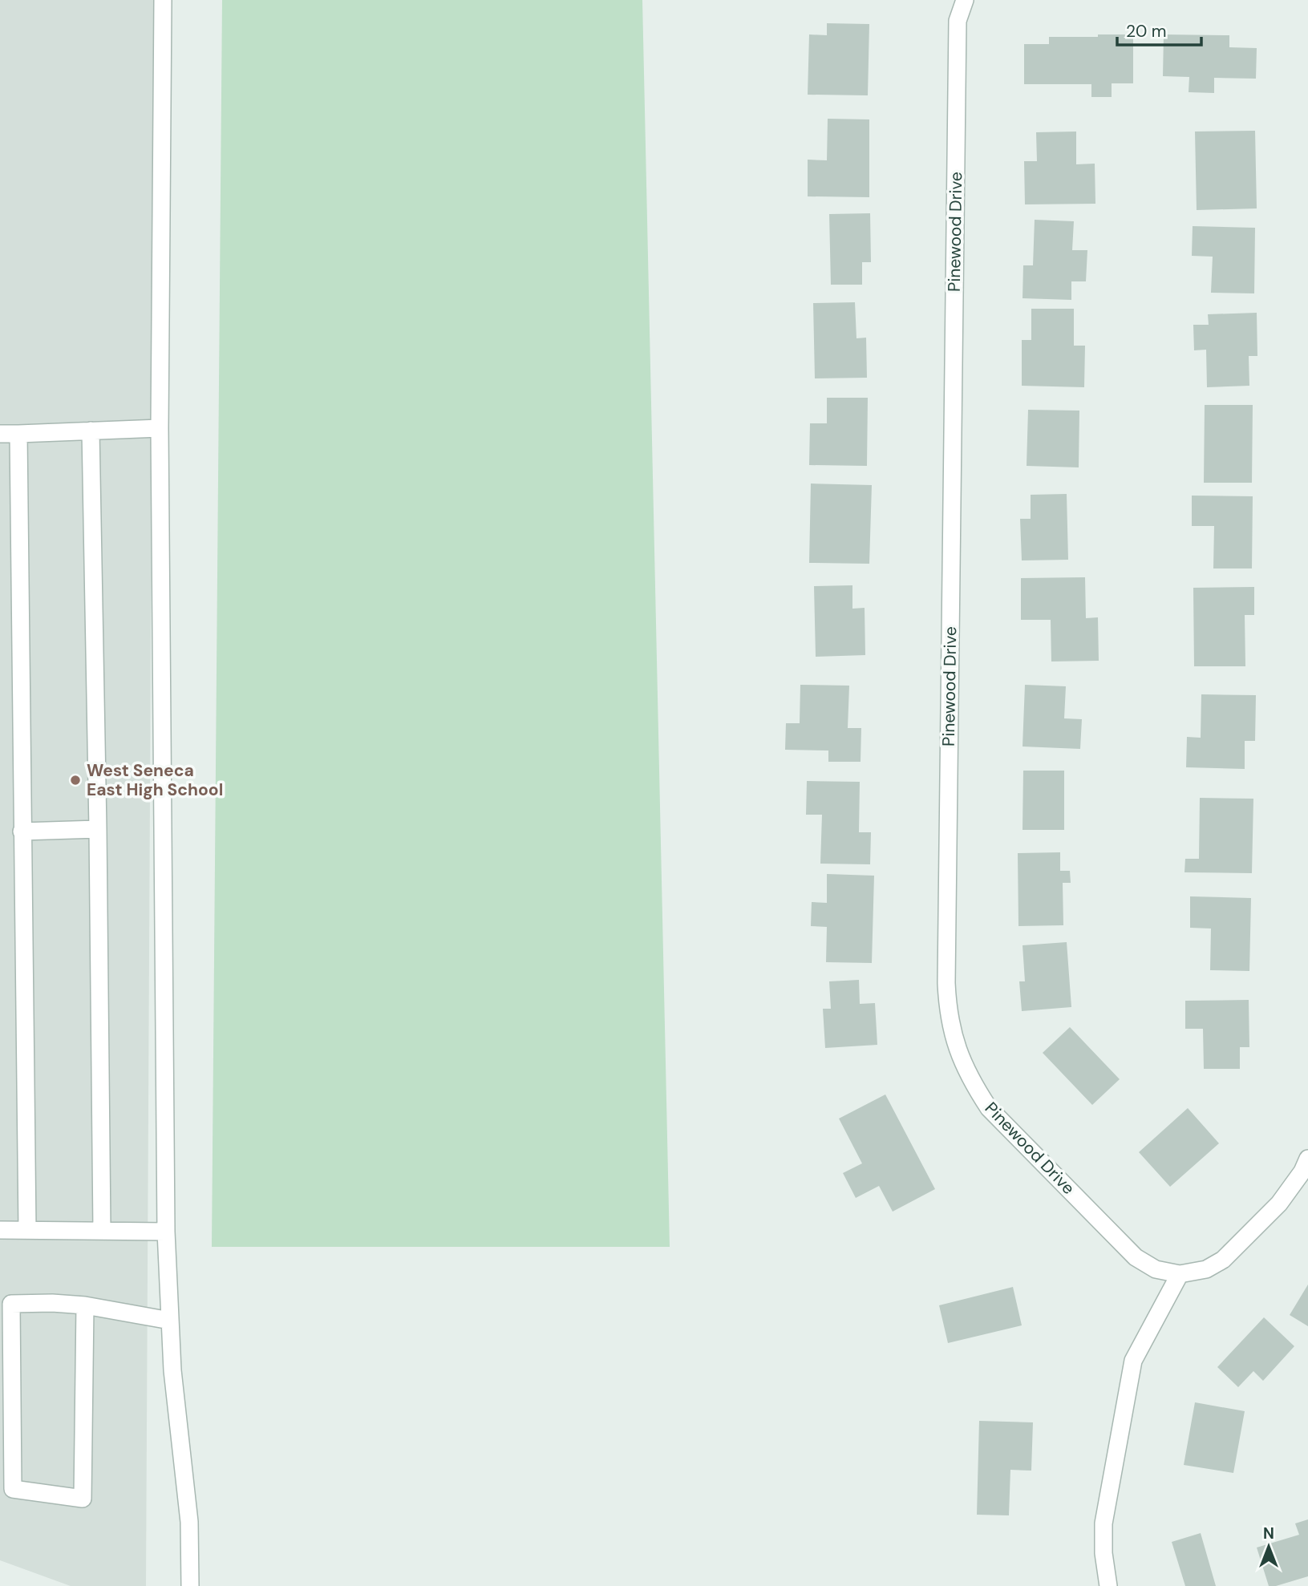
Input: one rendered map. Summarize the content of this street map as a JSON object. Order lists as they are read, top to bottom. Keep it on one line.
{"streets":{"street":["Pinewood Drive"]},"places":["West Seneca East High School"],"scale_bar":"20 m","north":"top"}
